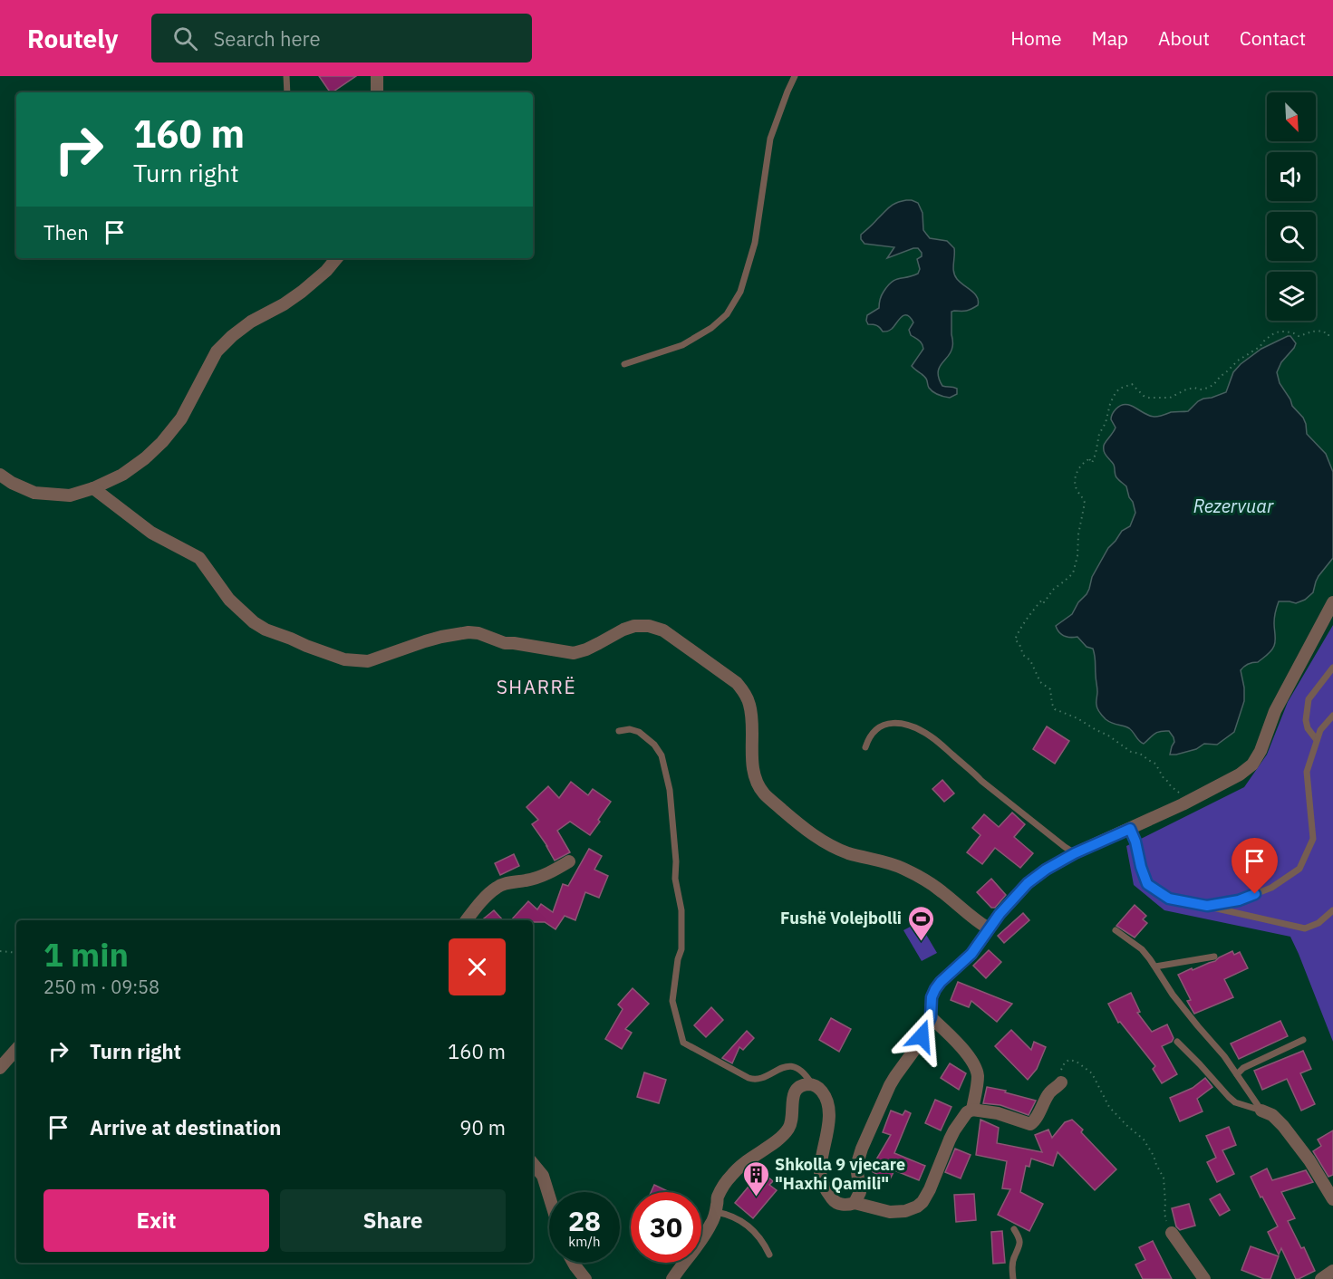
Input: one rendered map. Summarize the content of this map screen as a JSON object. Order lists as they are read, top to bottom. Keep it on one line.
{"districts":["SHARRË"],"water":["Rezervuar"],"places":{"sports":["Fushë Volejbolli"],"building":["Shkolla 9 vjecare \"Haxhi Qamili\""]},"north":"bottom right","page":{"header":"Routely","search":"Search here","nav":["Home","Map","About","Contact"],"turn":["160 m","Turn right"],"then":"Then","heading":["1 min","250 m · 09:58"],"list":[{"name":"Turn right","value":"160 m"},{"name":"Arrive at destination","value":"90 m"}],"buttons":["Exit","Share"],"speed":"28 km/h","limit":"30"}}
